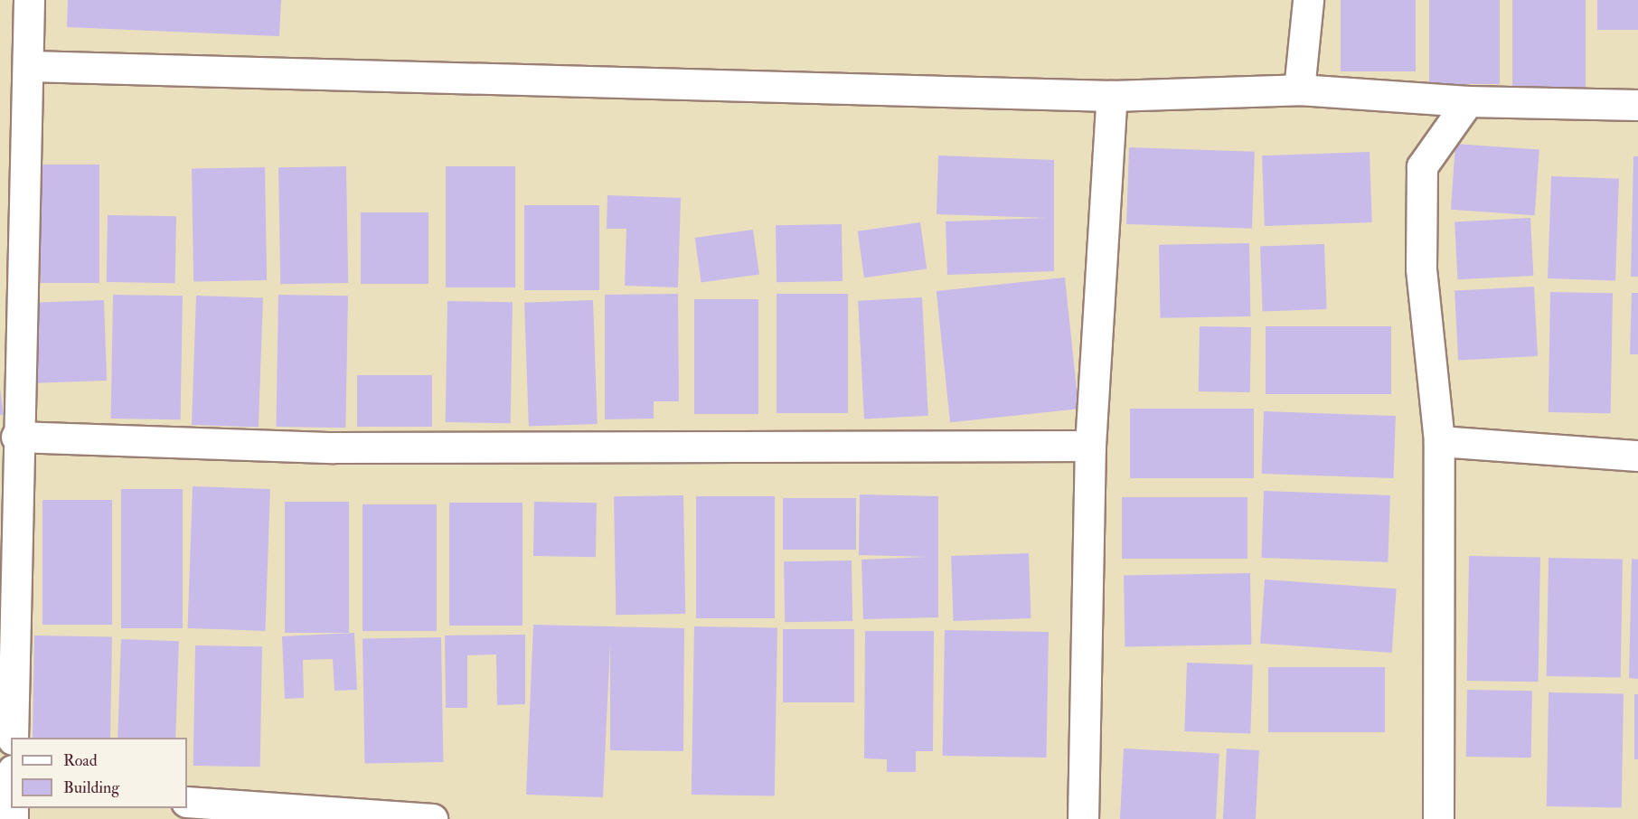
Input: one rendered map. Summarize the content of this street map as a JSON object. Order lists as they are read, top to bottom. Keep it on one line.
{"legend":["Road","Building"]}
